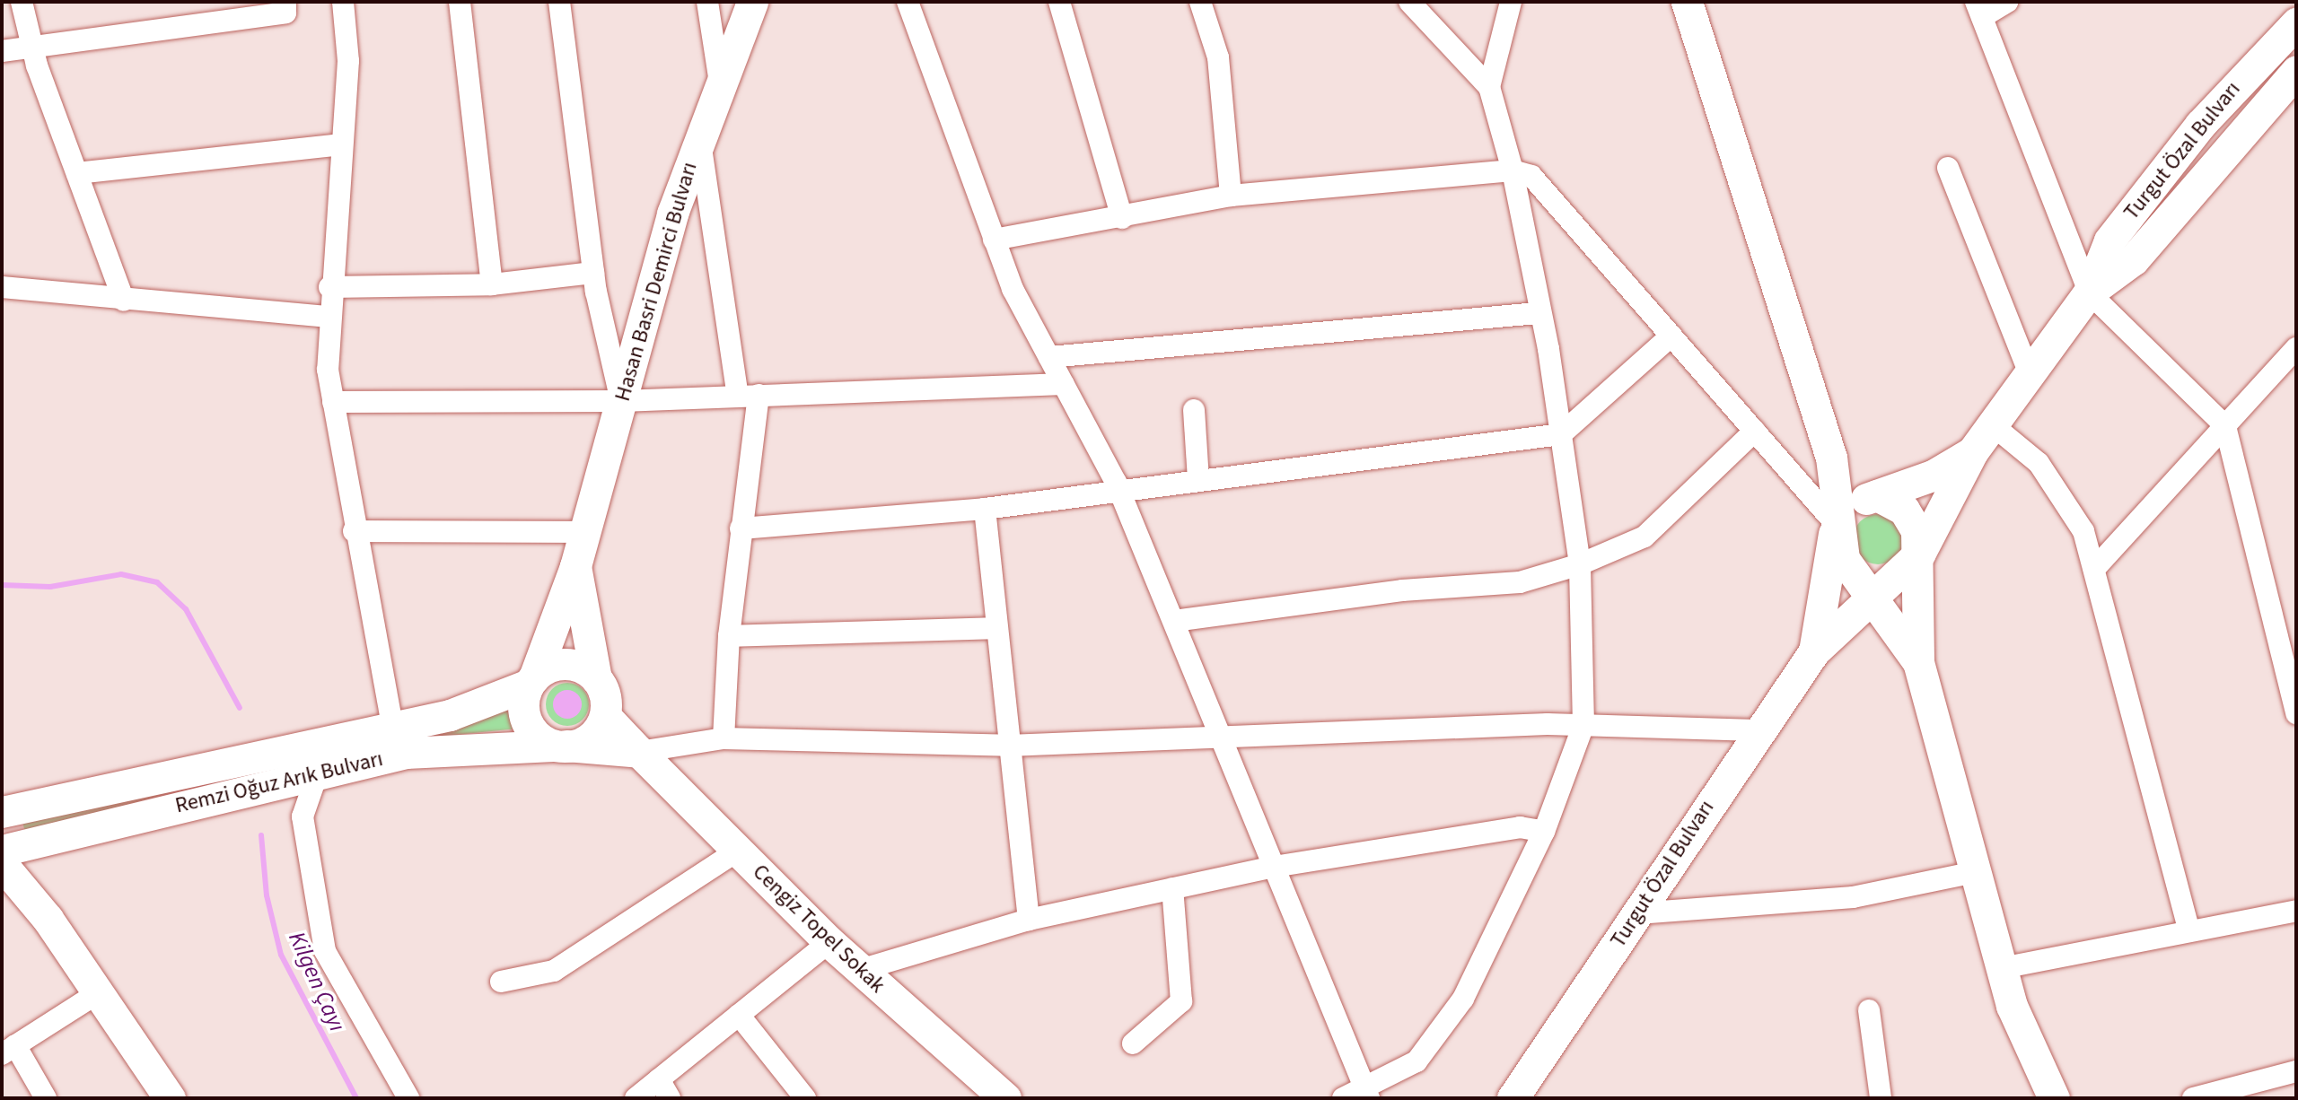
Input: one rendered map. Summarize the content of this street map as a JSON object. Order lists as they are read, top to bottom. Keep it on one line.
{"streets":{"main road":["Turgut Özal Bulvarı","Hasan Basri Demirci Bulvarı","Remzi Oğuz Arık Bulvarı","Cengiz Topel Sokak"]},"crossings":[["Hasan Basri Demirci Bulvarı","Remzi Oğuz Arık Bulvarı"],["Hasan Basri Demirci Bulvarı","Cengiz Topel Sokak"],["Remzi Oğuz Arık Bulvarı","Cengiz Topel Sokak"]],"water":["Kilgen Çayı"]}
